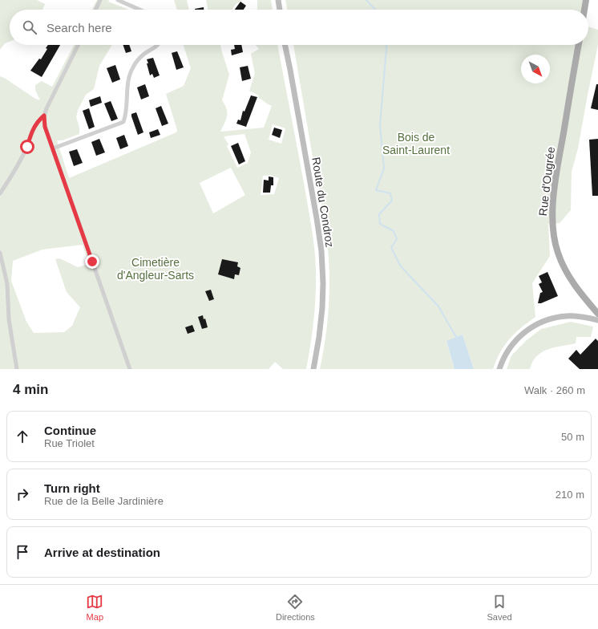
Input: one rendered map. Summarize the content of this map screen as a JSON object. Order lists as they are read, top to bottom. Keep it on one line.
{"streets":{"main road":["Rue d'Ougrée","Route du Condroz"]},"parks":["Bois de Saint-Laurent","Cimetière d'Angleur-Sarts"],"north":"bottom right","page":{"search":"Search here","heading":["4 min","Walk · 260 m"],"list":[["Continue","Rue Triolet","50 m"],["Turn right","Rue de la Belle Jardinière","210 m"],"Arrive at destination"],"nav":["Map","Directions","Saved"]}}
